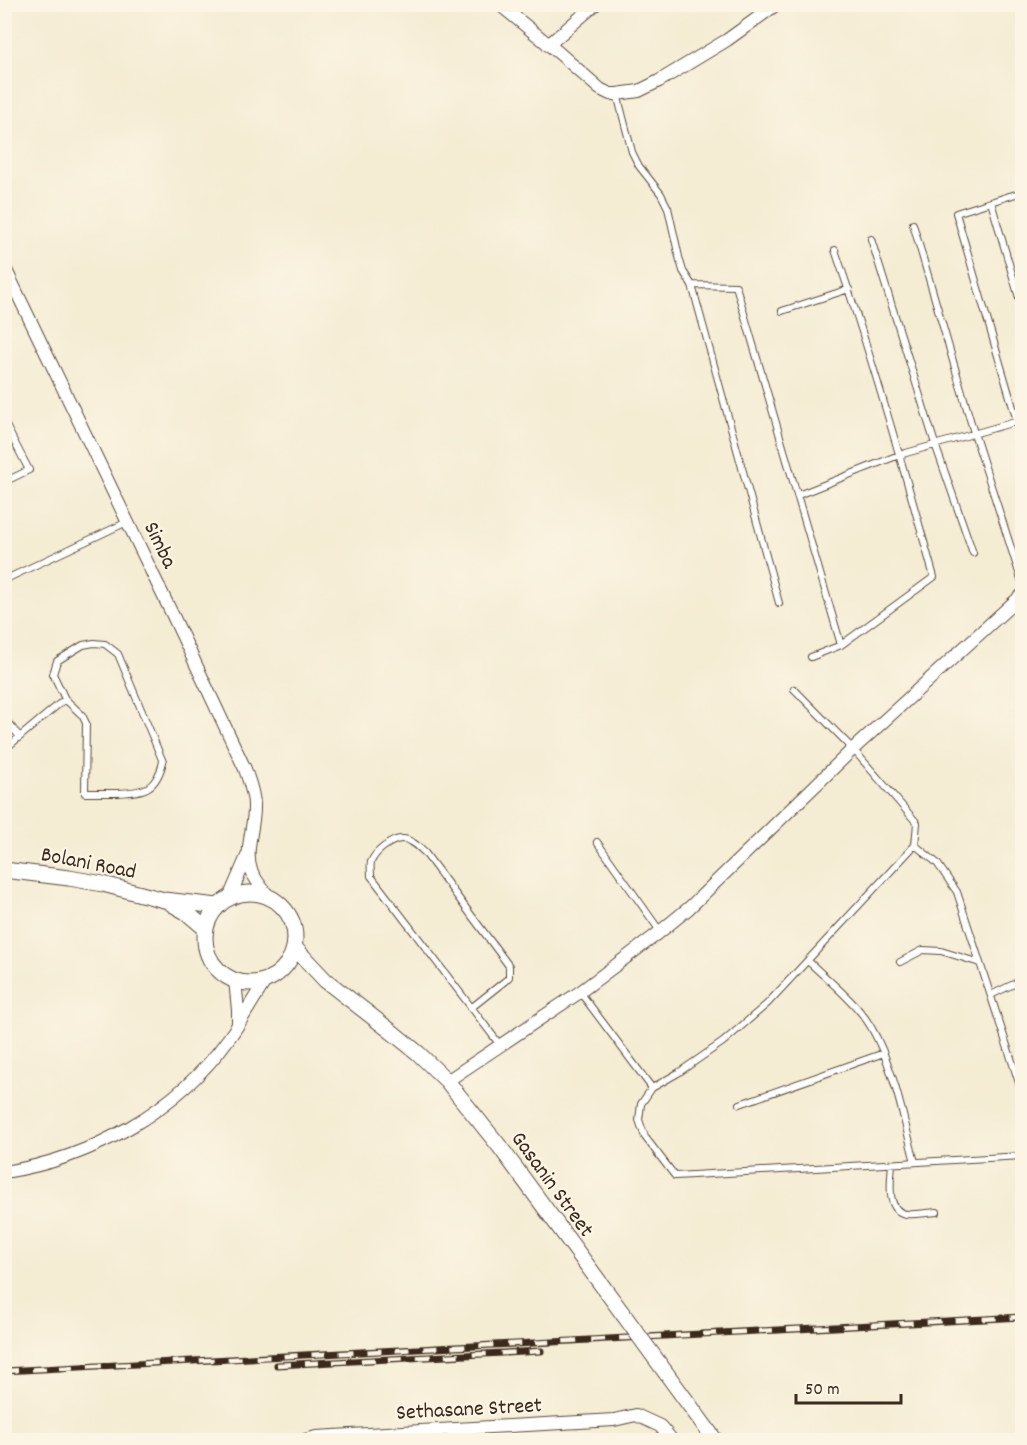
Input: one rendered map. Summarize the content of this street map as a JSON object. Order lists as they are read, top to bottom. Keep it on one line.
{"streets":{"street":["Simba","Bolani Road","Gasanin Street","Sethasane Street"]},"crossings":[["Bolani Road","Gasanin Street"]],"scale_bar":"50 m"}
